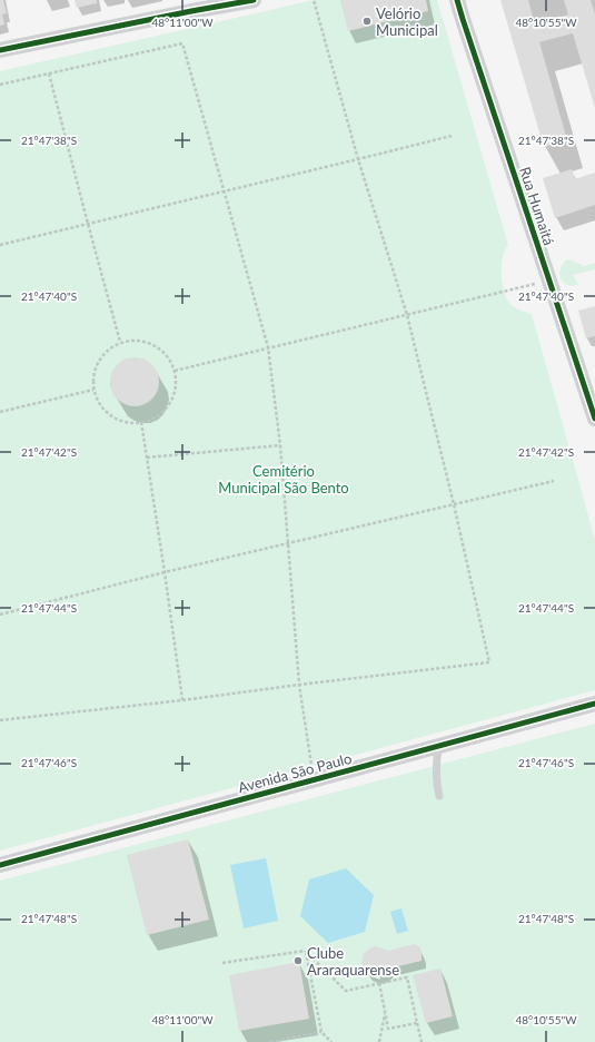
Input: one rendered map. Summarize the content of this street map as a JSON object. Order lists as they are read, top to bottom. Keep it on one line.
{"streets":{"street":["Rua Humaitá","Avenida São Paulo"]},"parks":["Cemitério Municipal São Bento"],"places":["Velório Municipal","Clube Araraquarense"],"coordinates":["48°11'00\"W","48°10'55\"W","21°47'38\"S","21°47'40\"S","21°47'42\"S","21°47'44\"S","21°47'46\"S","21°47'48\"S"]}
